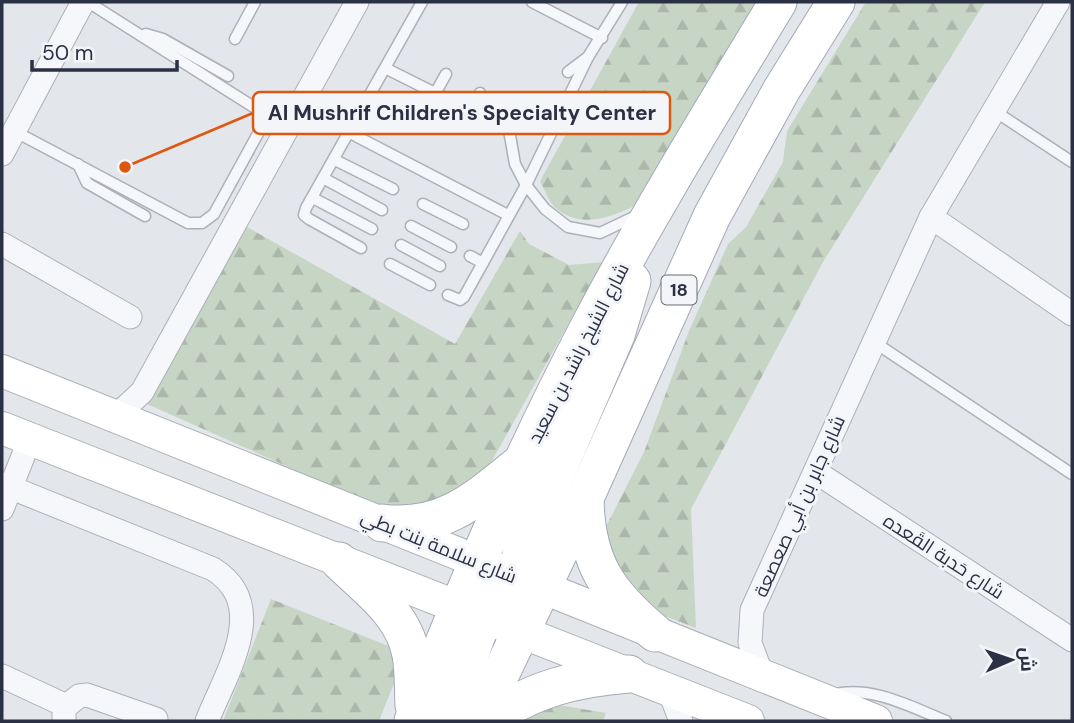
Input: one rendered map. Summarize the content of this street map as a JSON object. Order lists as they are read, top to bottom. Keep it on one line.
{"streets":{"main road":["18","شارع الشيخ راشد بن سعيد","شارع سلامة بنت بطي"],"street":["شارع جابر بن أبي صعصعة","شارع حَدبة القَعده"]},"crossings":[["18","شارع سلامة بنت بطي"],["شارع الشيخ راشد بن سعيد","شارع سلامة بنت بطي"],["شارع جابر بن أبي صعصعة","شارع سلامة بنت بطي"],["شارع جابر بن أبي صعصعة","شارع حَدبة القَعده"]],"places":["Al Mushrif Children's Specialty Center"],"scale_bar":"50 m","north":"right"}
